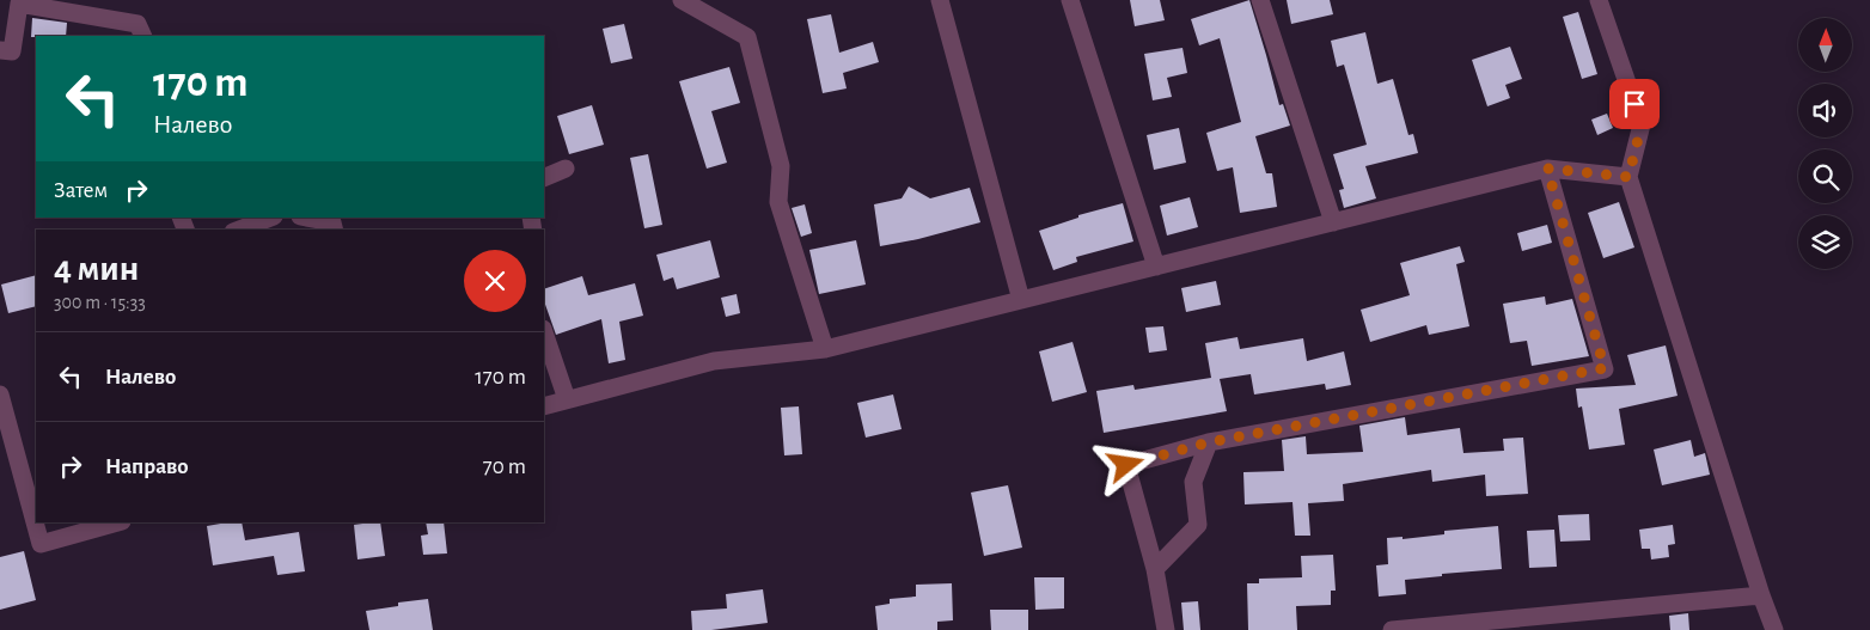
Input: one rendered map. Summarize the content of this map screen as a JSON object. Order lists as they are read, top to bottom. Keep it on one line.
{"north":"top","page":{"turn":["170 m","Налево"],"then":"Затем","heading":["4 мин","300 m · 15:33"],"list":[{"name":"Налево","value":"170 m"},{"name":"Направо","value":"70 m"}]}}
